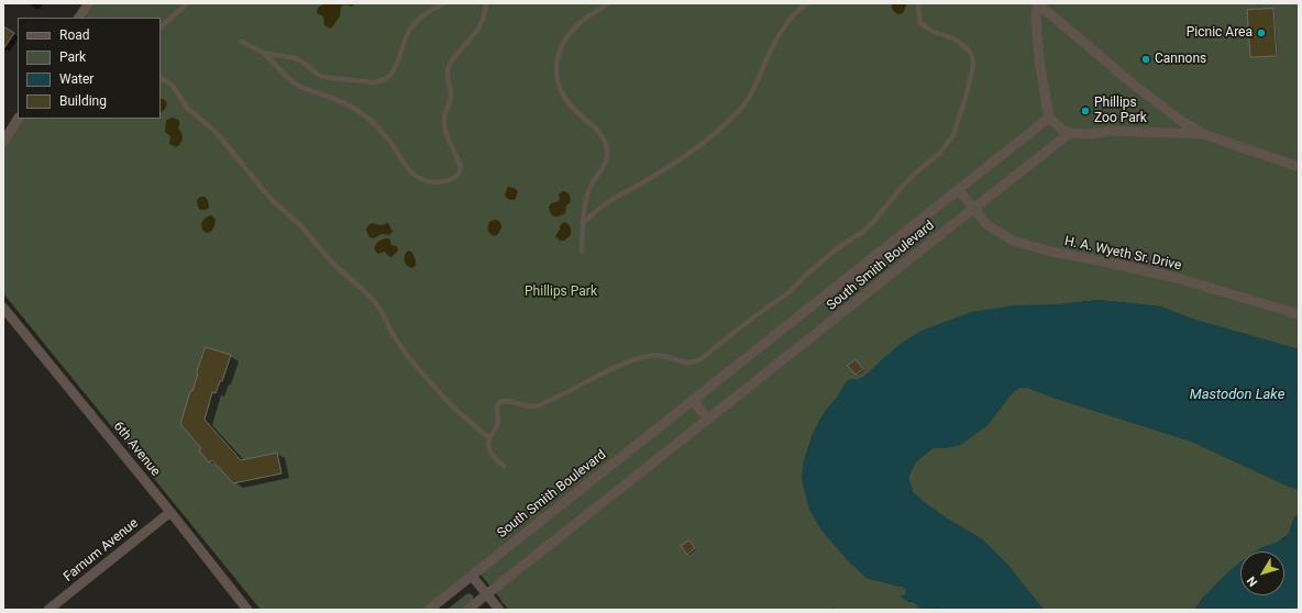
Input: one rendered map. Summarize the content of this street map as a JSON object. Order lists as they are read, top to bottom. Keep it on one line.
{"streets":{"street":["H. A. Wyeth Sr. Drive","South Smith Boulevard","6th Avenue","Farnum Avenue"]},"crossings":[["H. A. Wyeth Sr. Drive","South Smith Boulevard"],["6th Avenue","Farnum Avenue"]],"water":["Mastodon Lake"],"parks":["Phillips Park"],"places":["Picnic Area","Cannons","Phillips Zoo Park"],"legend":["Road","Park","Water","Building"],"north":"bottom left"}
